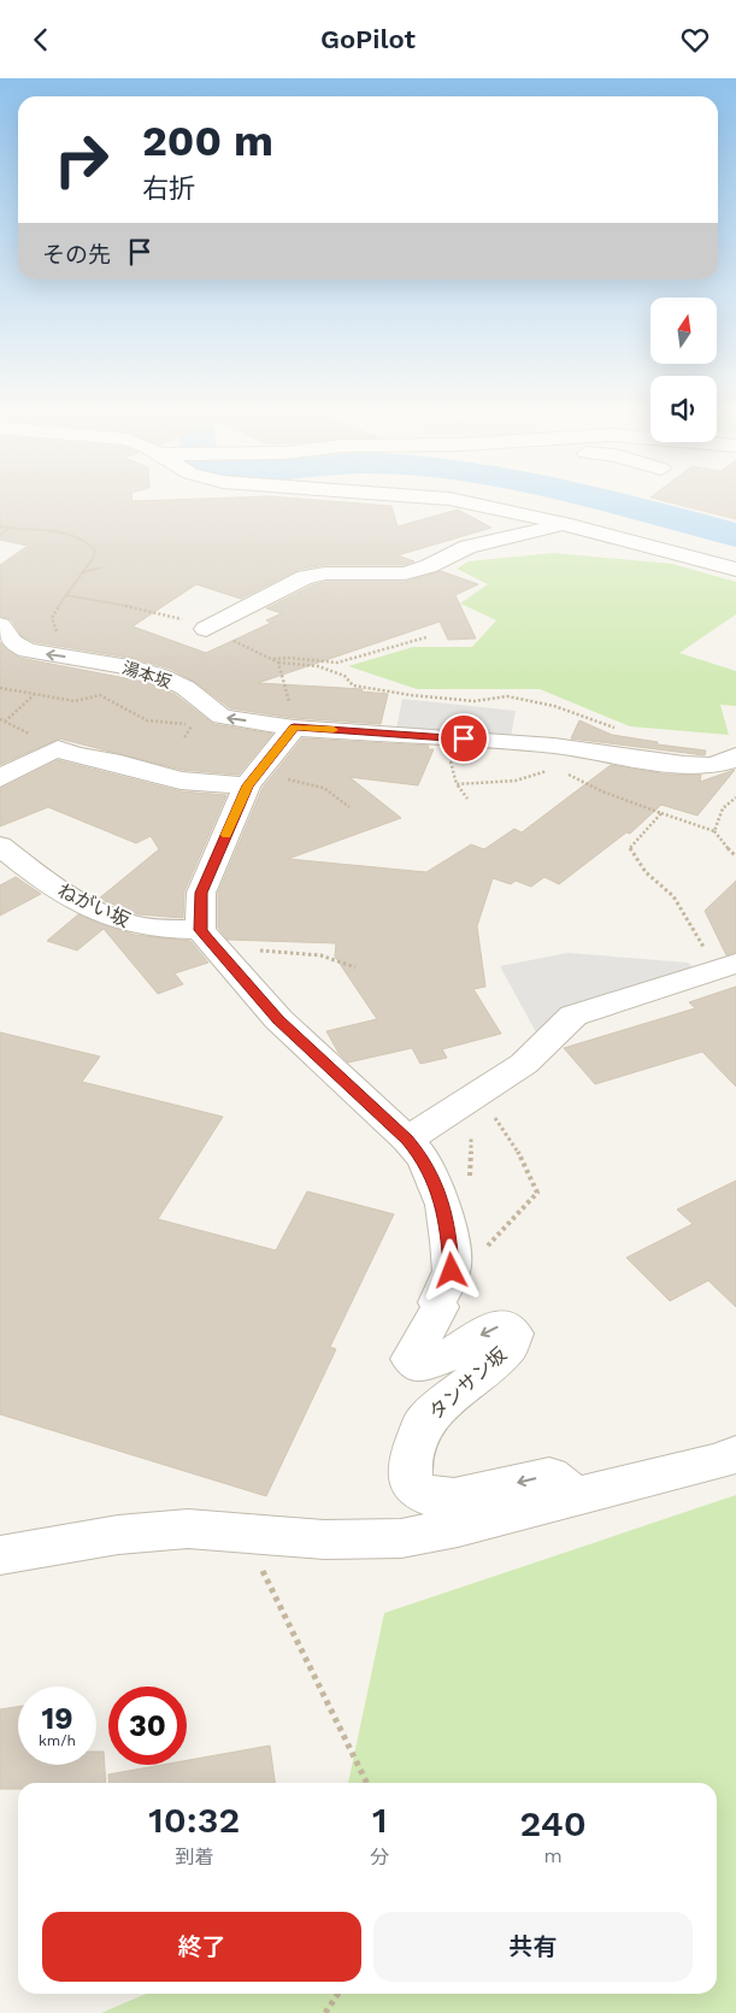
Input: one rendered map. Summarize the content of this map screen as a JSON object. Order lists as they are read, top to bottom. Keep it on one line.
{"streets":{"street":["湯本坂","ねがい坂","タンサン坂"]},"crossings":[["ねがい坂","タンサン坂"]],"north":"top","page":{"header":"GoPilot","turn":["200 m","右折"],"then":"その先","speed":"19 km/h","limit":"30","eta":["10:32","到着","1","分","240","m"],"buttons":["終了","共有"]}}
